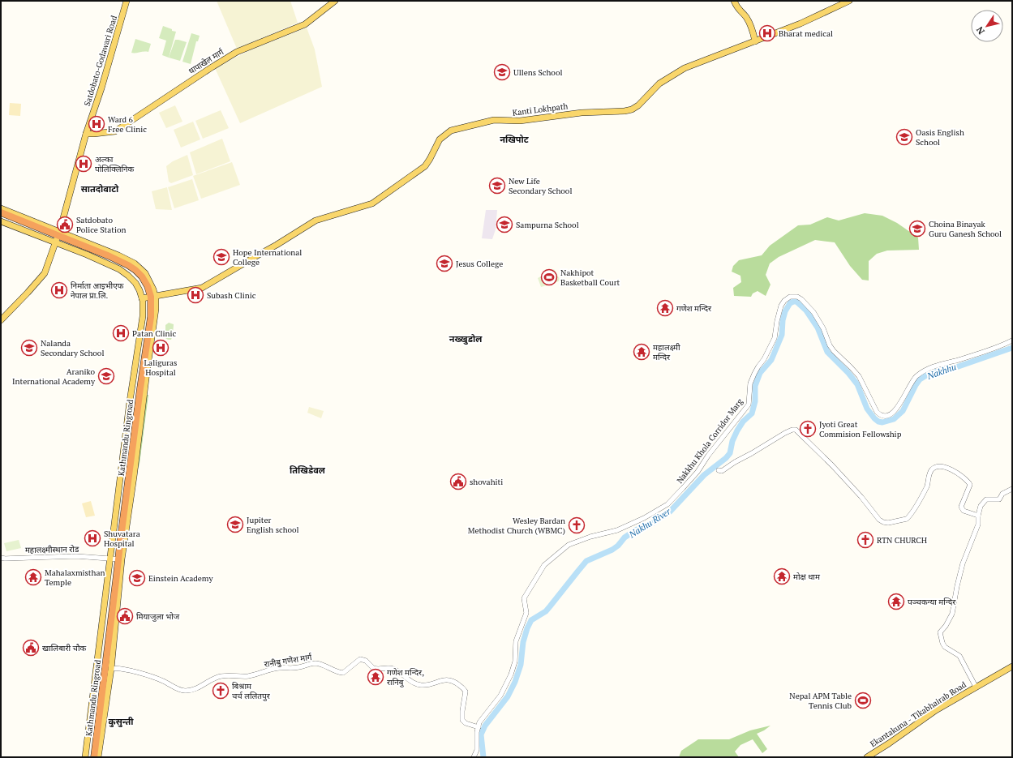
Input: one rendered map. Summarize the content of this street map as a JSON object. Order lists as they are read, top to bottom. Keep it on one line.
{"streets":{"highway":["Kathmandu Ringroad"],"main road":["Satdobato-Godawari Road","धापाखेल मार्ग","Kanti Lokhpath","Ekantakuna - Tikabhairab Road"],"street":["Nakkhu Khola Corridor Marg","महालक्ष्मीस्थान रोड","रानीबु गणेश मार्ग"]},"crossings":[["Satdobato-Godawari Road","धापाखेल मार्ग"],["Satdobato-Godawari Road","Kathmandu Ringroad"],["Kanti Lokhpath","Kathmandu Ringroad"],["Kathmandu Ringroad","महालक्ष्मीस्थान रोड"],["Nakkhu Khola Corridor Marg","रानीबु गणेश मार्ग"]],"districts":["नखिपोट","सातदोवाटो","नख्खुडोल","तिखिडेवल","कुसुन्ती"],"water":["Nakhhu","Nakhu River"],"places":{"hospital":["Bharat medical","Ward 6 Free Clinic","अल्का पोलिक्लिनिक","निर्माता आइभीएफ नेपाल प्रा.लि.","Subash Clinic","Patan Clinic","Laliguras Hospital","Shuvatara Hospital"],"school or university":["Ullens School","Oasis English School","New Life Secondary School","Sampurna School","Choina Binayak Guru Ganesh School","Hope International College","Jesus College","Nalanda Secondary School","Araniko International Academy","Jupiter English school","Einstein Academy"],"public building":["Satdobato Police Station","shovahiti","मियाजुला भोज","खालिबारी चौक"],"sports":["Nakhipot Basketball Court","Nepal APM Table Tennis Club"],"temple":["गणेश मन्दिर","महालक्ष्मी मन्दिर","मोक्ष धाम","Mahalaxmisthan Temple","पञ्चकन्या मन्दिर","गणेश मन्दिर, रानिबु"],"church":["Jyoti Great Commision Fellowship","Wesley Bardan Methodist Church (WBMC)","RTN CHURCH","बिश्राम चर्च ललितपुर"]},"north":"bottom left"}
